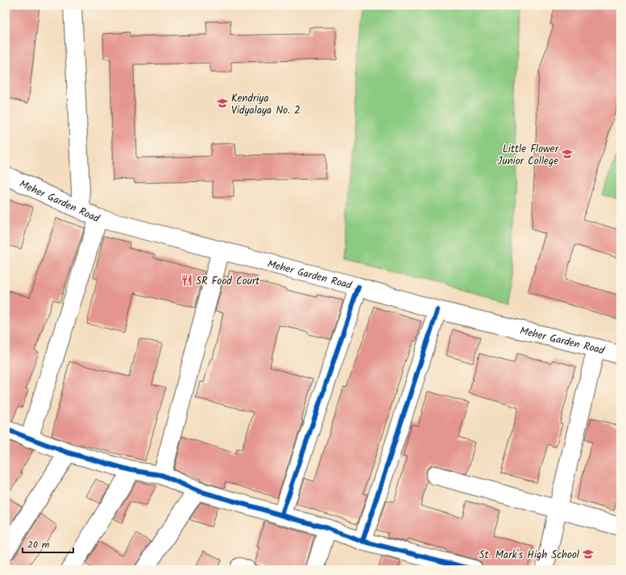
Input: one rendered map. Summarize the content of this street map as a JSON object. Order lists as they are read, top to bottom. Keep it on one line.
{"streets":{"street":["Meher Garden Road"]},"places":{"school or university":["Kendriya Vidyalaya No. 2","Little Flower Junior College","St. Mark's High School"],"restaurant":["SR Food Court"]},"scale_bar":"20 m"}
